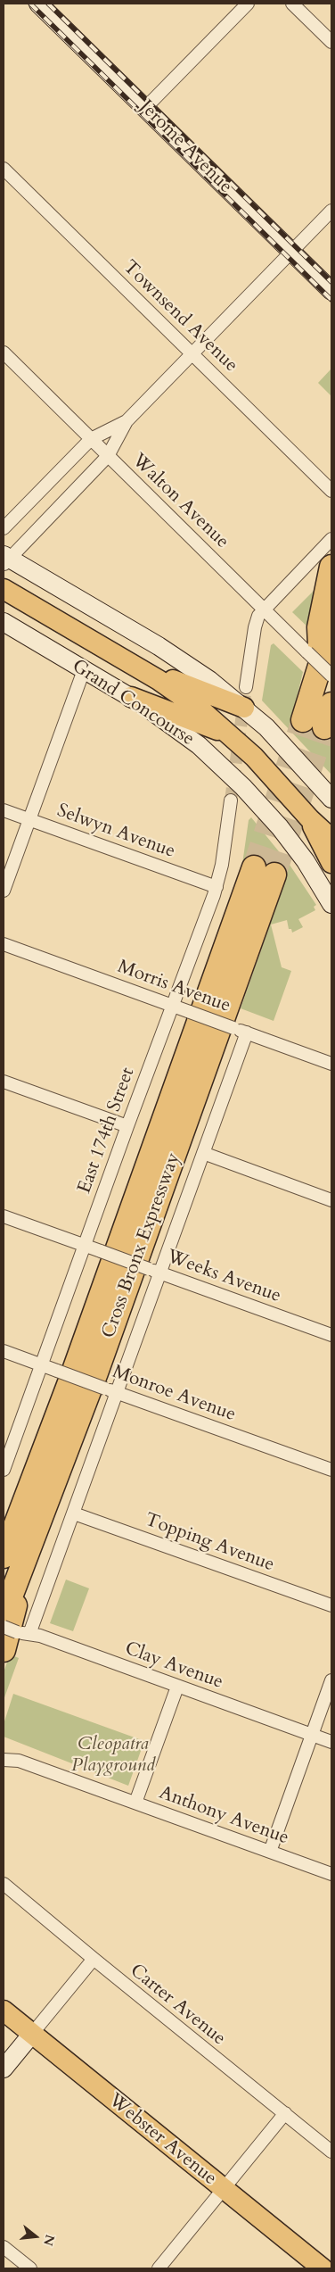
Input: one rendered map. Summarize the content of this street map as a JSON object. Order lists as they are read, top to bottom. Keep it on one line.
{"streets":{"highway":["Cross Bronx Expressway"],"main road":["Grand Concourse","Webster Avenue"],"street":["Jerome Avenue","Townsend Avenue","Walton Avenue","Selwyn Avenue","Morris Avenue","East 174th Street","Weeks Avenue","Monroe Avenue","Topping Avenue","Clay Avenue","Anthony Avenue","Carter Avenue"]},"crossings":[["Selwyn Avenue","East 174th Street"],["Morris Avenue","East 174th Street"],["East 174th Street","Weeks Avenue"],["East 174th Street","Monroe Avenue"],["Cross Bronx Expressway","Clay Avenue"]],"parks":["Cleopatra Playground"],"north":"right"}
